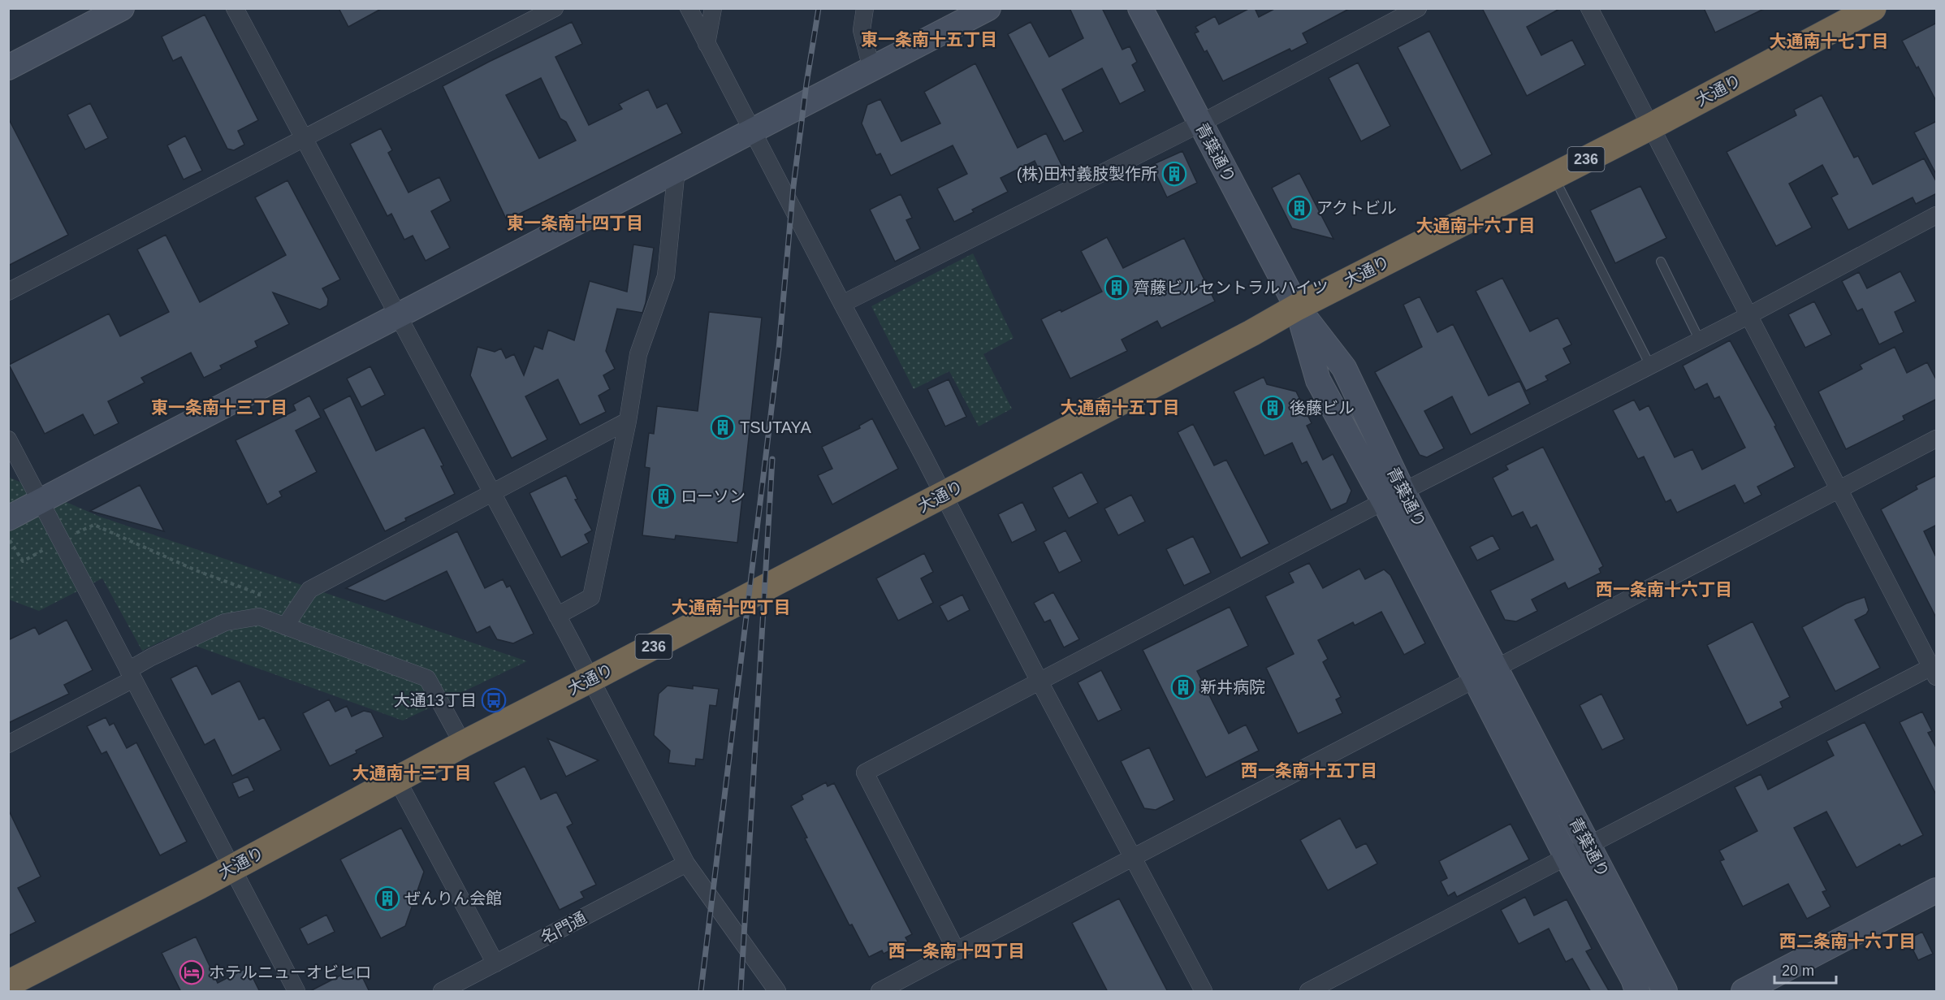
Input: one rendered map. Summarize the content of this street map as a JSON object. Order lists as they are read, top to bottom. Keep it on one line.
{"streets":{"highway":["大通り","236"],"street":["青葉通り","名門通"]},"crossings":[["大通り","青葉通り"]],"districts":["東一条南十五丁目","大通南十七丁目","東一条南十四丁目","大通南十六丁目","東一条南十三丁目","大通南十五丁目","西一条南十六丁目","大通南十四丁目","西一条南十五丁目","大通南十三丁目","西二条南十六丁目","西一条南十四丁目"],"places":{"building":["(株)田村義肢製作所","アクトビル","齊藤ビルセントラルハイツ","後藤ビル","TSUTAYA","ローソン","新井病院","ぜんりん会館"],"bus stop":["大通13丁目"],"hotel":["ホテルニューオビヒロ"]},"scale_bar":"20 m"}
